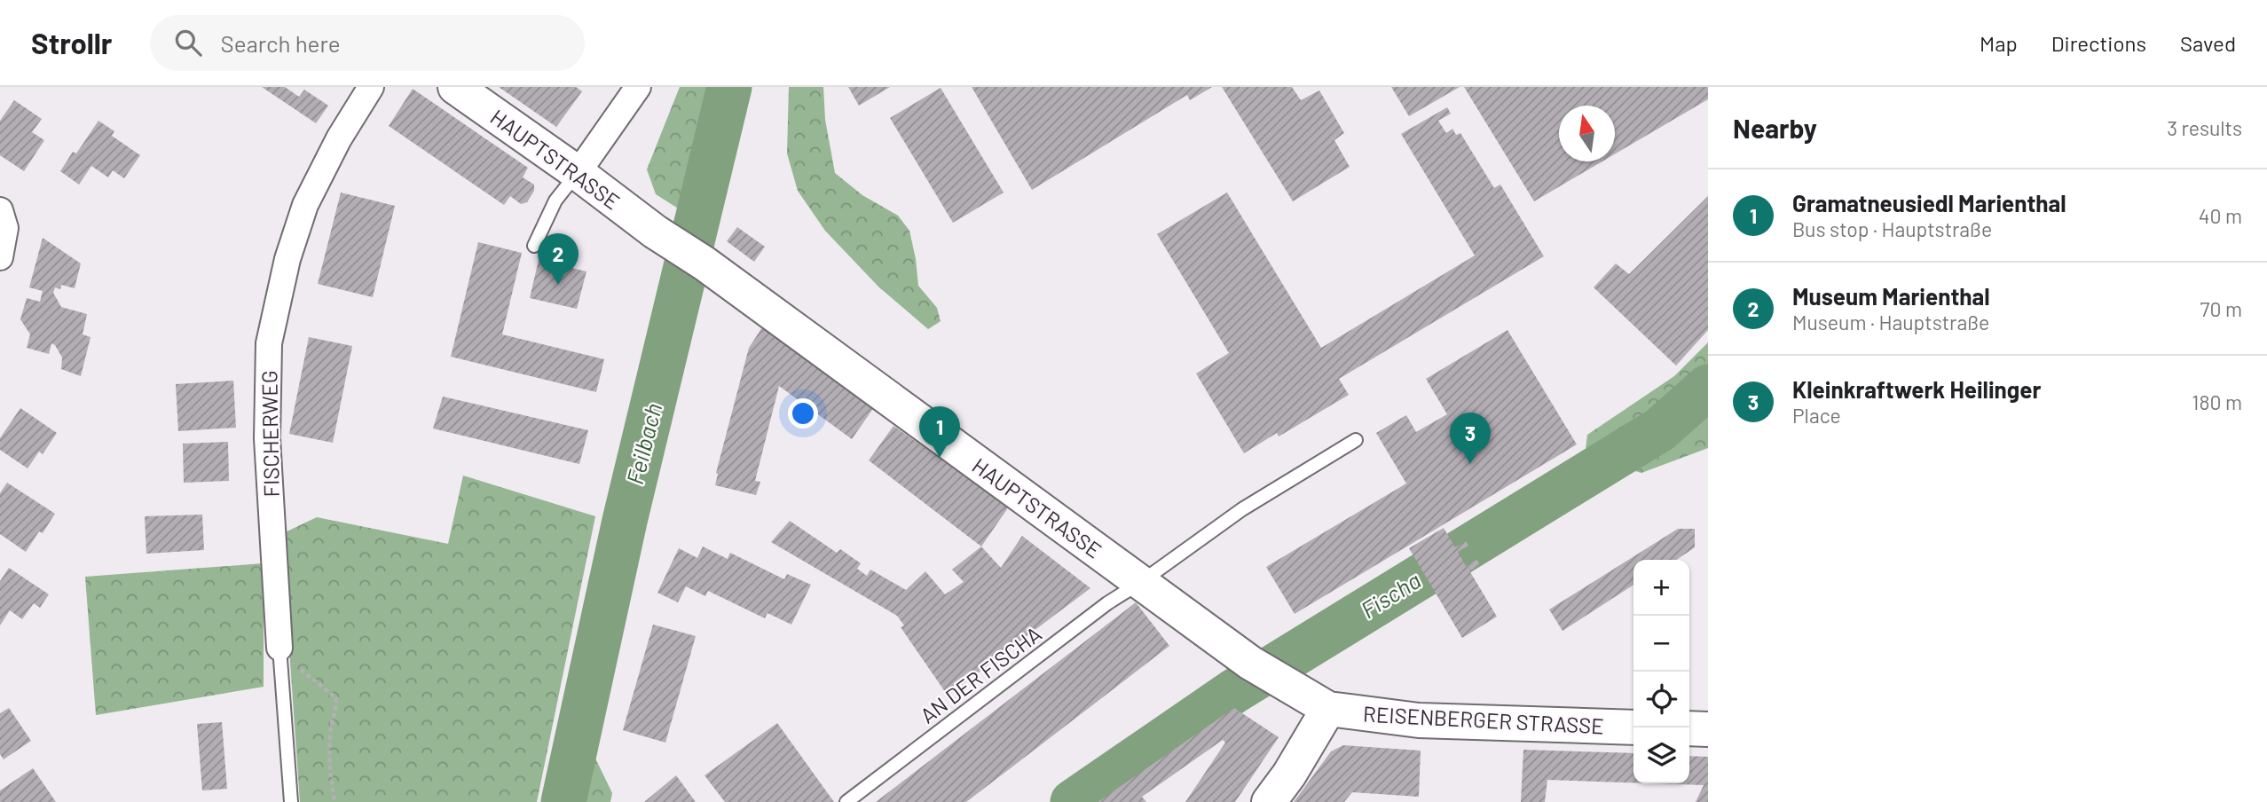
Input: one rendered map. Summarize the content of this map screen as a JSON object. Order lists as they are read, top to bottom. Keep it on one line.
{"streets":{"main road":["HAUPTSTRASSE","REISENBERGER STRASSE"],"street":["FISCHERWEG"],"lane":["AN DER FISCHA"]},"crossings":[["HAUPTSTRASSE","AN DER FISCHA"],["HAUPTSTRASSE","REISENBERGER STRASSE"]],"water":["Feilbach","Fischa"],"north":"top","page":{"header":"Strollr","search":"Search here","nav":["Map","Directions","Saved"],"heading":["Nearby","3 results"],"list":[{"mark":"1","name":"Gramatneusiedl Marienthal","note":"Bus stop · Hauptstraße","value":"40 m"},{"mark":"2","name":"Museum Marienthal","note":"Museum · Hauptstraße","value":"70 m"},{"mark":"3","name":"Kleinkraftwerk Heilinger","note":"Place","value":"180 m"}],"pins":["2","1","3"],"map_buttons":["+","−"]}}
